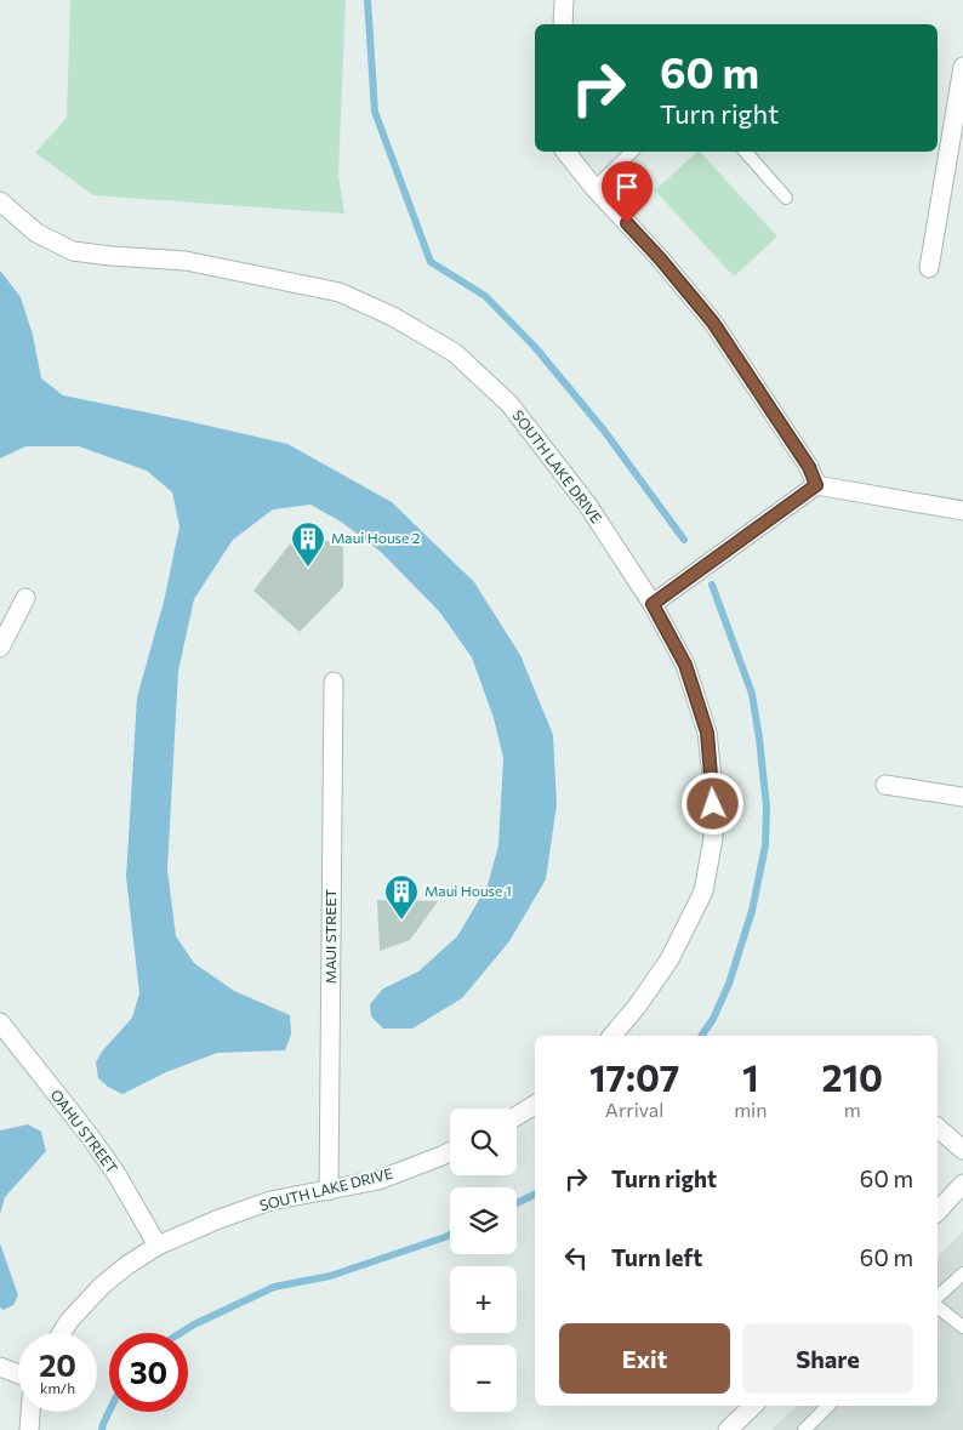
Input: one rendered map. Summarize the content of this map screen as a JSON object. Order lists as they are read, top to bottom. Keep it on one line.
{"streets":{"street":["SOUTH LAKE DRIVE","MAUI STREET","OAHU STREET"]},"crossings":[["SOUTH LAKE DRIVE","MAUI STREET"],["SOUTH LAKE DRIVE","OAHU STREET"]],"places":{"building":["Maui House 2","Maui House 1"]},"page":{"turn":["60 m","Turn right"],"eta":["17:07","Arrival","1","min","210","m"],"map_buttons":["+","−"],"list":[{"name":"Turn right","value":"60 m"},{"name":"Turn left","value":"60 m"}],"buttons":["Exit","Share"],"speed":"20 km/h","limit":"30"}}
